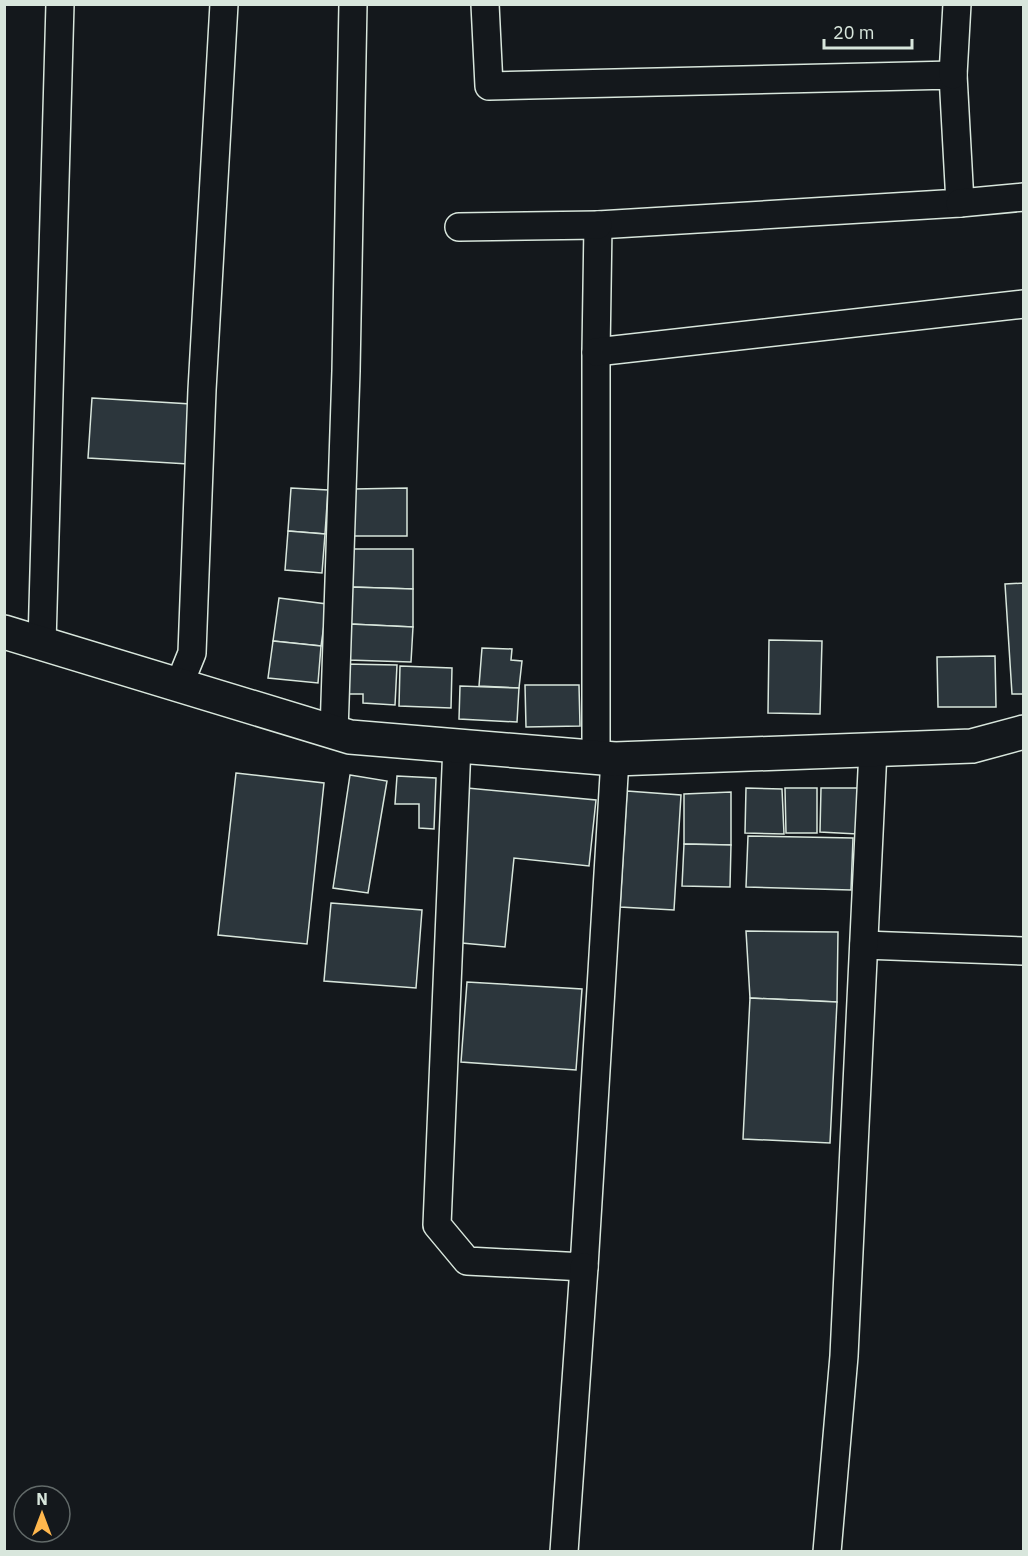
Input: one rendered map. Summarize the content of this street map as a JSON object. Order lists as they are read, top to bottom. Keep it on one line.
{"scale_bar":"20 m","north":"top"}
